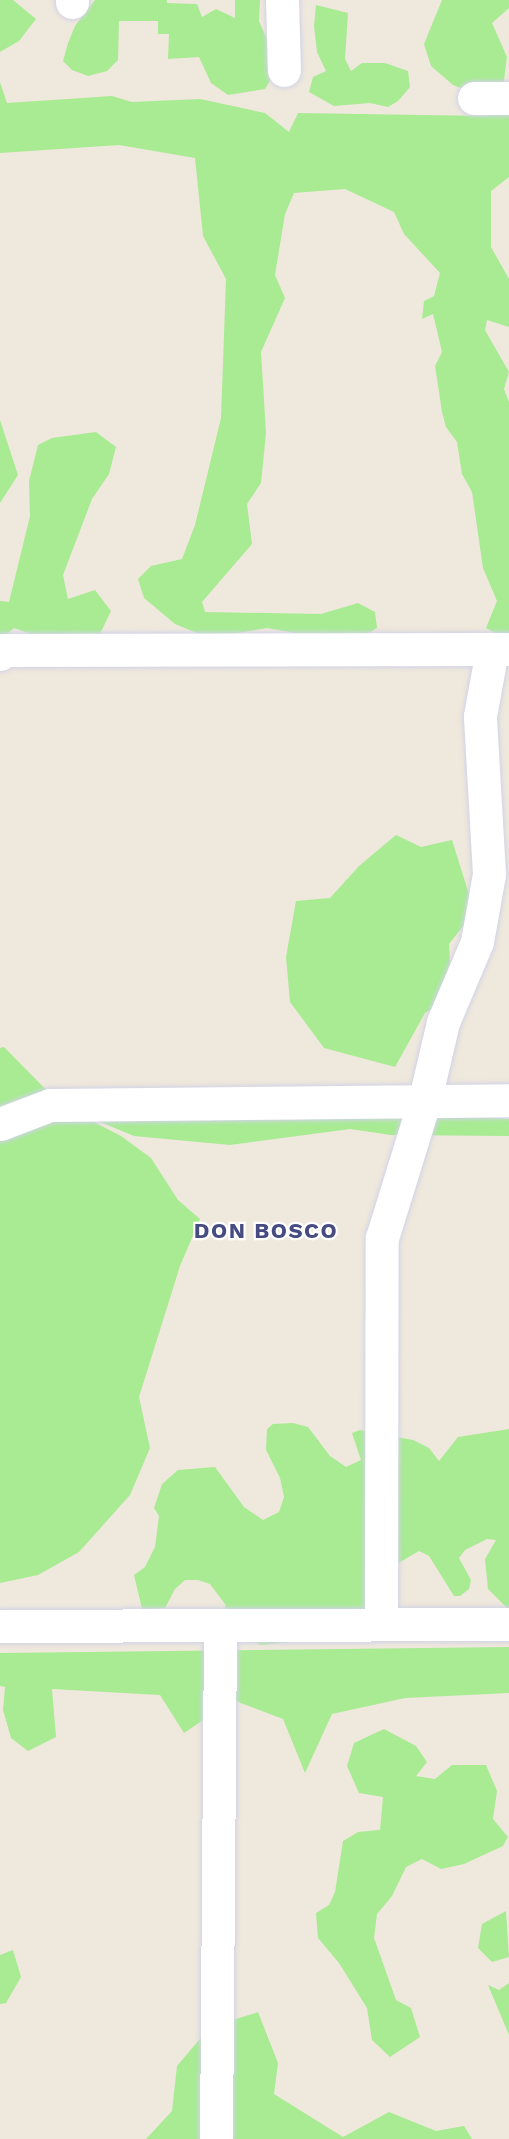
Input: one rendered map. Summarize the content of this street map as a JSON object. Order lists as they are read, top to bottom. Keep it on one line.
{"districts":["DON BOSCO"]}
